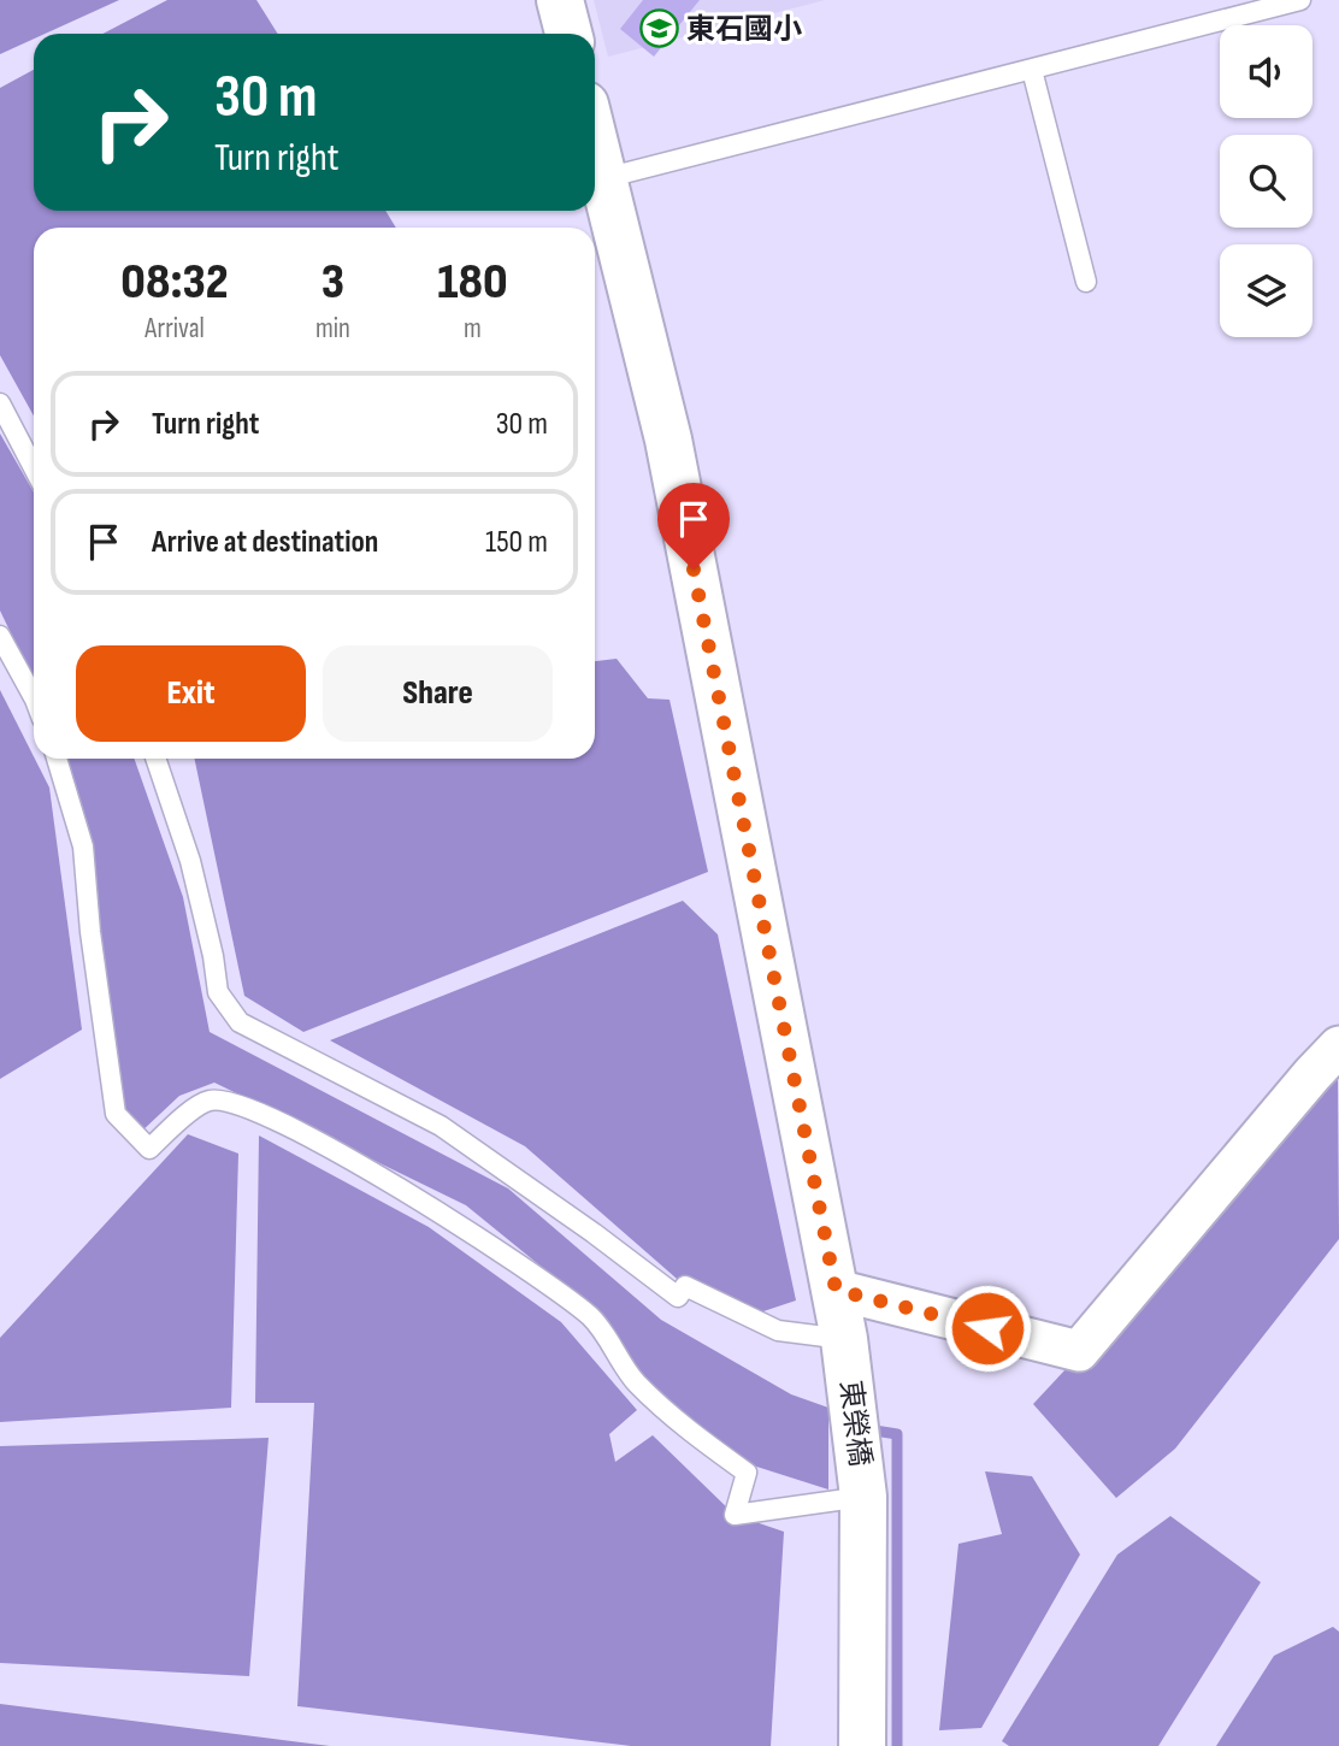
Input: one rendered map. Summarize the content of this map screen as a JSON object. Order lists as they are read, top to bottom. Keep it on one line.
{"streets":{"main road":["東榮橋"]},"places":{"school or university":["東石國小"]},"page":{"turn":["30 m","Turn right"],"eta":["08:32","Arrival","3","min","180","m"],"list":[{"name":"Turn right","value":"30 m"},{"name":"Arrive at destination","value":"150 m"}],"buttons":["Exit","Share"]}}
